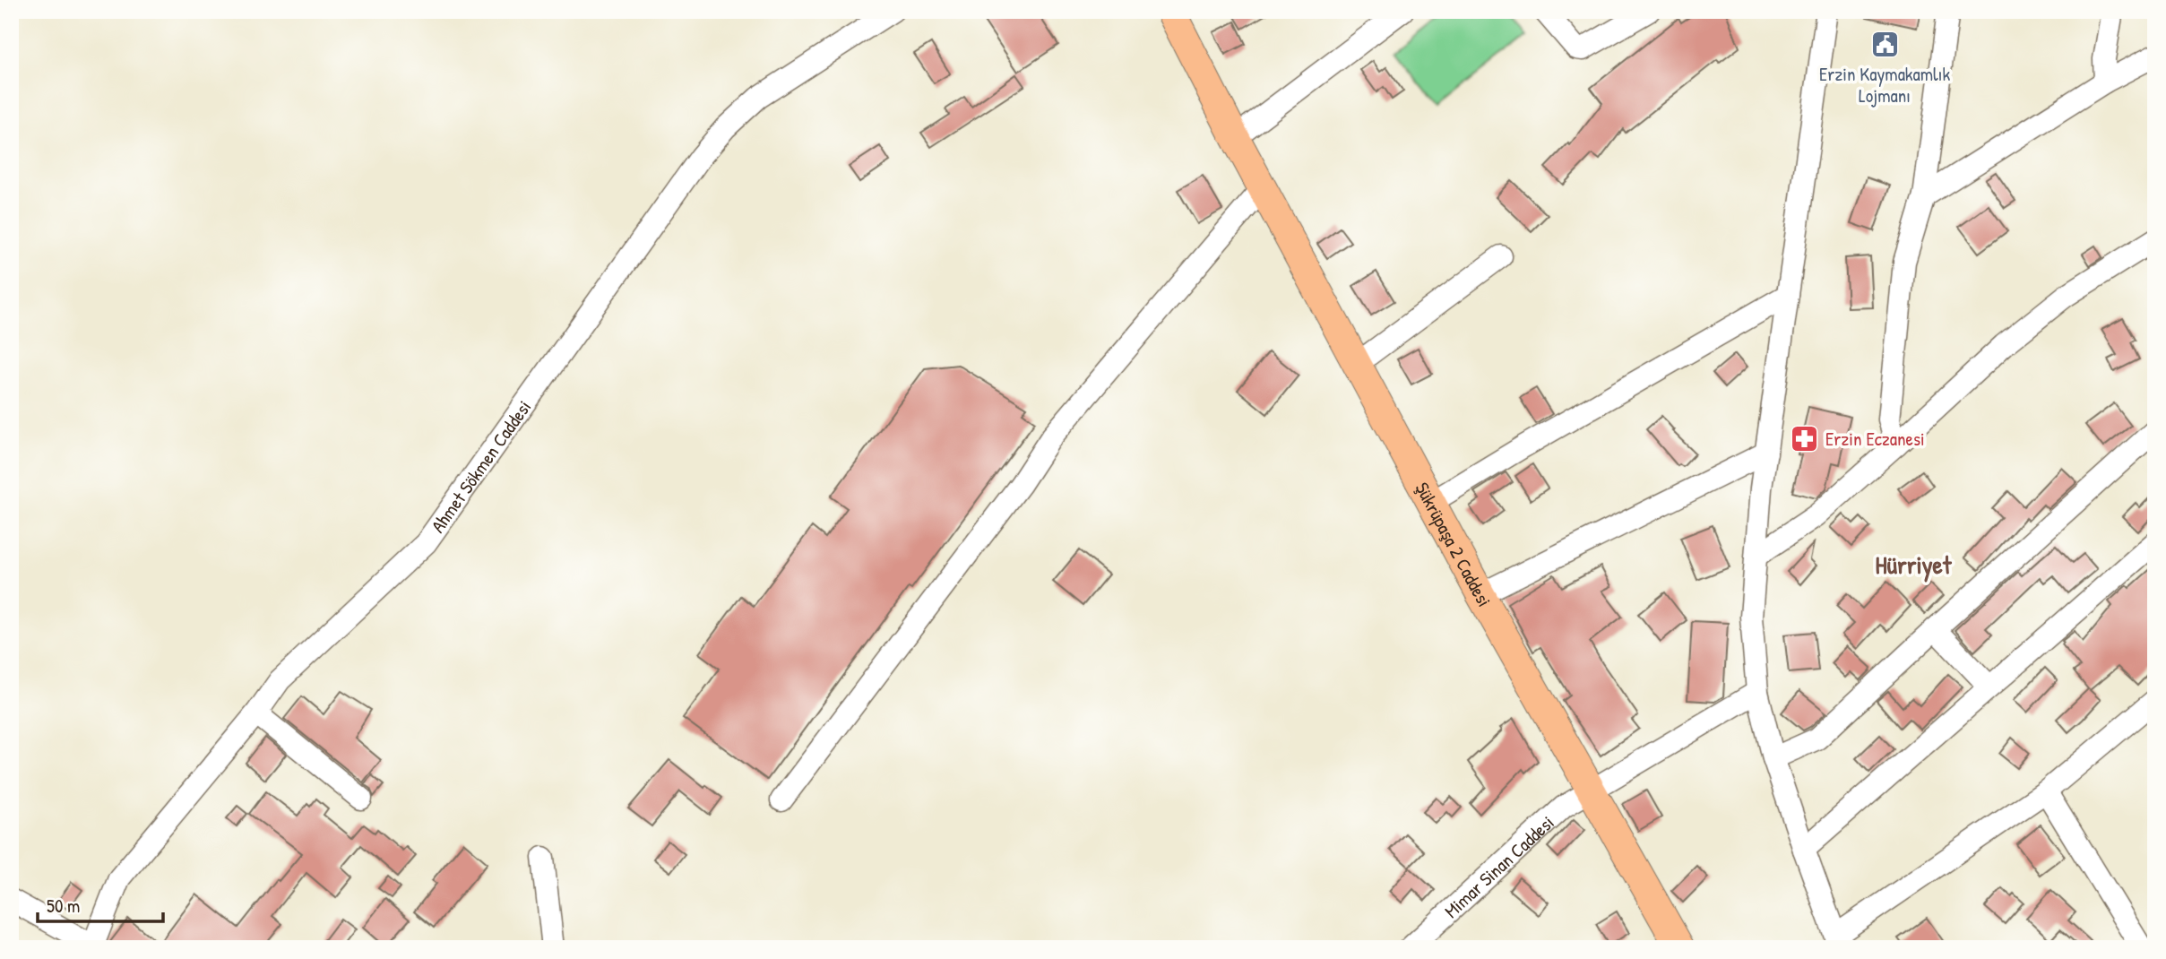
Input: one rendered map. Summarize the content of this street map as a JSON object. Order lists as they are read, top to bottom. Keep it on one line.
{"streets":{"main road":["Şükrüpaşa 2 Caddesi"],"street":["Ahmet Sökmen Caddesi","Mimar Sinan Caddesi"]},"crossings":[["Şükrüpaşa 2 Caddesi","Mimar Sinan Caddesi"]],"districts":["Hürriyet"],"places":{"public building":["Erzin Kaymakamlık Lojmanı"],"pharmacy":["Erzin Eczanesi"]},"scale_bar":"50 m"}
